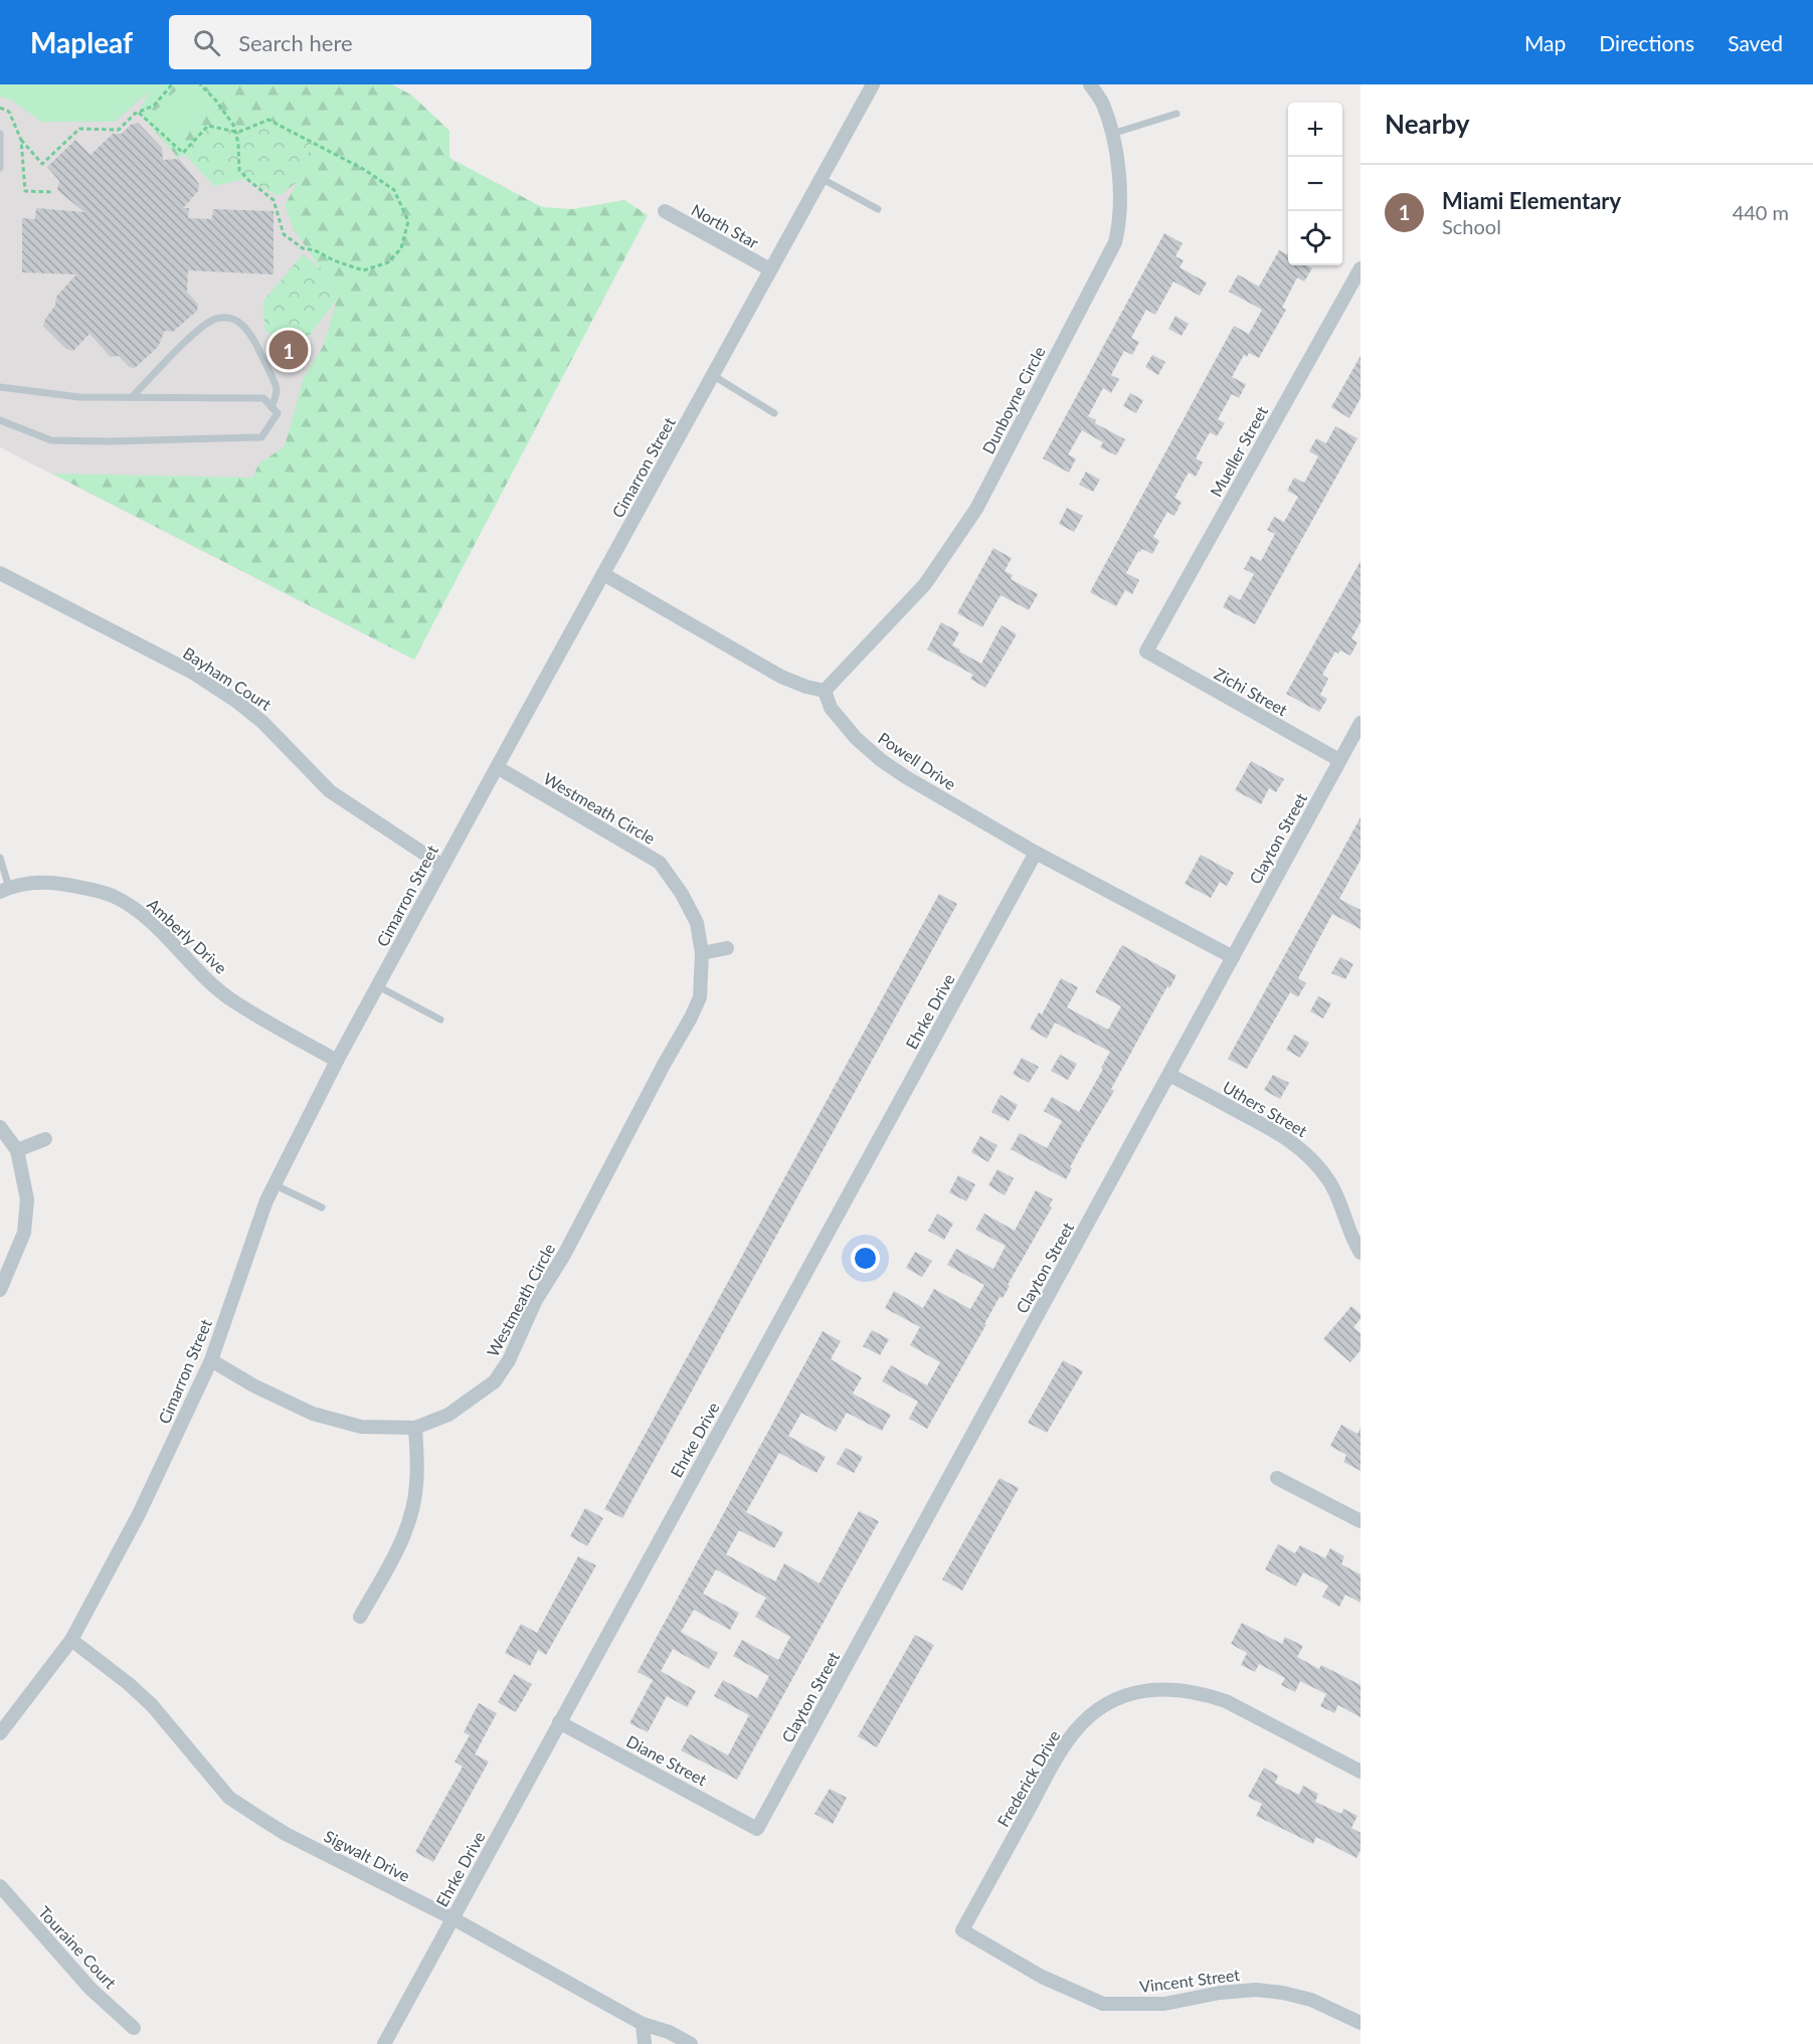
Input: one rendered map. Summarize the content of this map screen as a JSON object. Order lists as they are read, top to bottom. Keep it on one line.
{"streets":{"street":["North Star","Dunboyne Circle","Mueller Street","Cimarron Street","Bayham Court","Zichi Street","Powell Drive","Westmeath Circle","Clayton Street","Amberly Drive","Ehrke Drive","Uthers Street","Diane Street","Frederick Drive","Sigwalt Drive","Touraine Court","Vincent Street"]},"crossings":[["North Star","Cimarron Street"],["Dunboyne Circle","Powell Drive"],["Mueller Street","Zichi Street"],["Cimarron Street","Bayham Court"],["Cimarron Street","Westmeath Circle"],["Cimarron Street","Amberly Drive"],["Cimarron Street","Sigwalt Drive"],["Zichi Street","Clayton Street"],["Powell Drive","Clayton Street"],["Powell Drive","Ehrke Drive"],["Clayton Street","Uthers Street"],["Clayton Street","Diane Street"],["Ehrke Drive","Diane Street"],["Ehrke Drive","Sigwalt Drive"],["Frederick Drive","Vincent Street"]],"page":{"header":"Mapleaf","search":"Search here","nav":["Map","Directions","Saved"],"heading":"Nearby","map_buttons":["+","−"],"list":[{"mark":"1","name":"Miami Elementary","note":"School","value":"440 m"}],"pins":"1"}}
